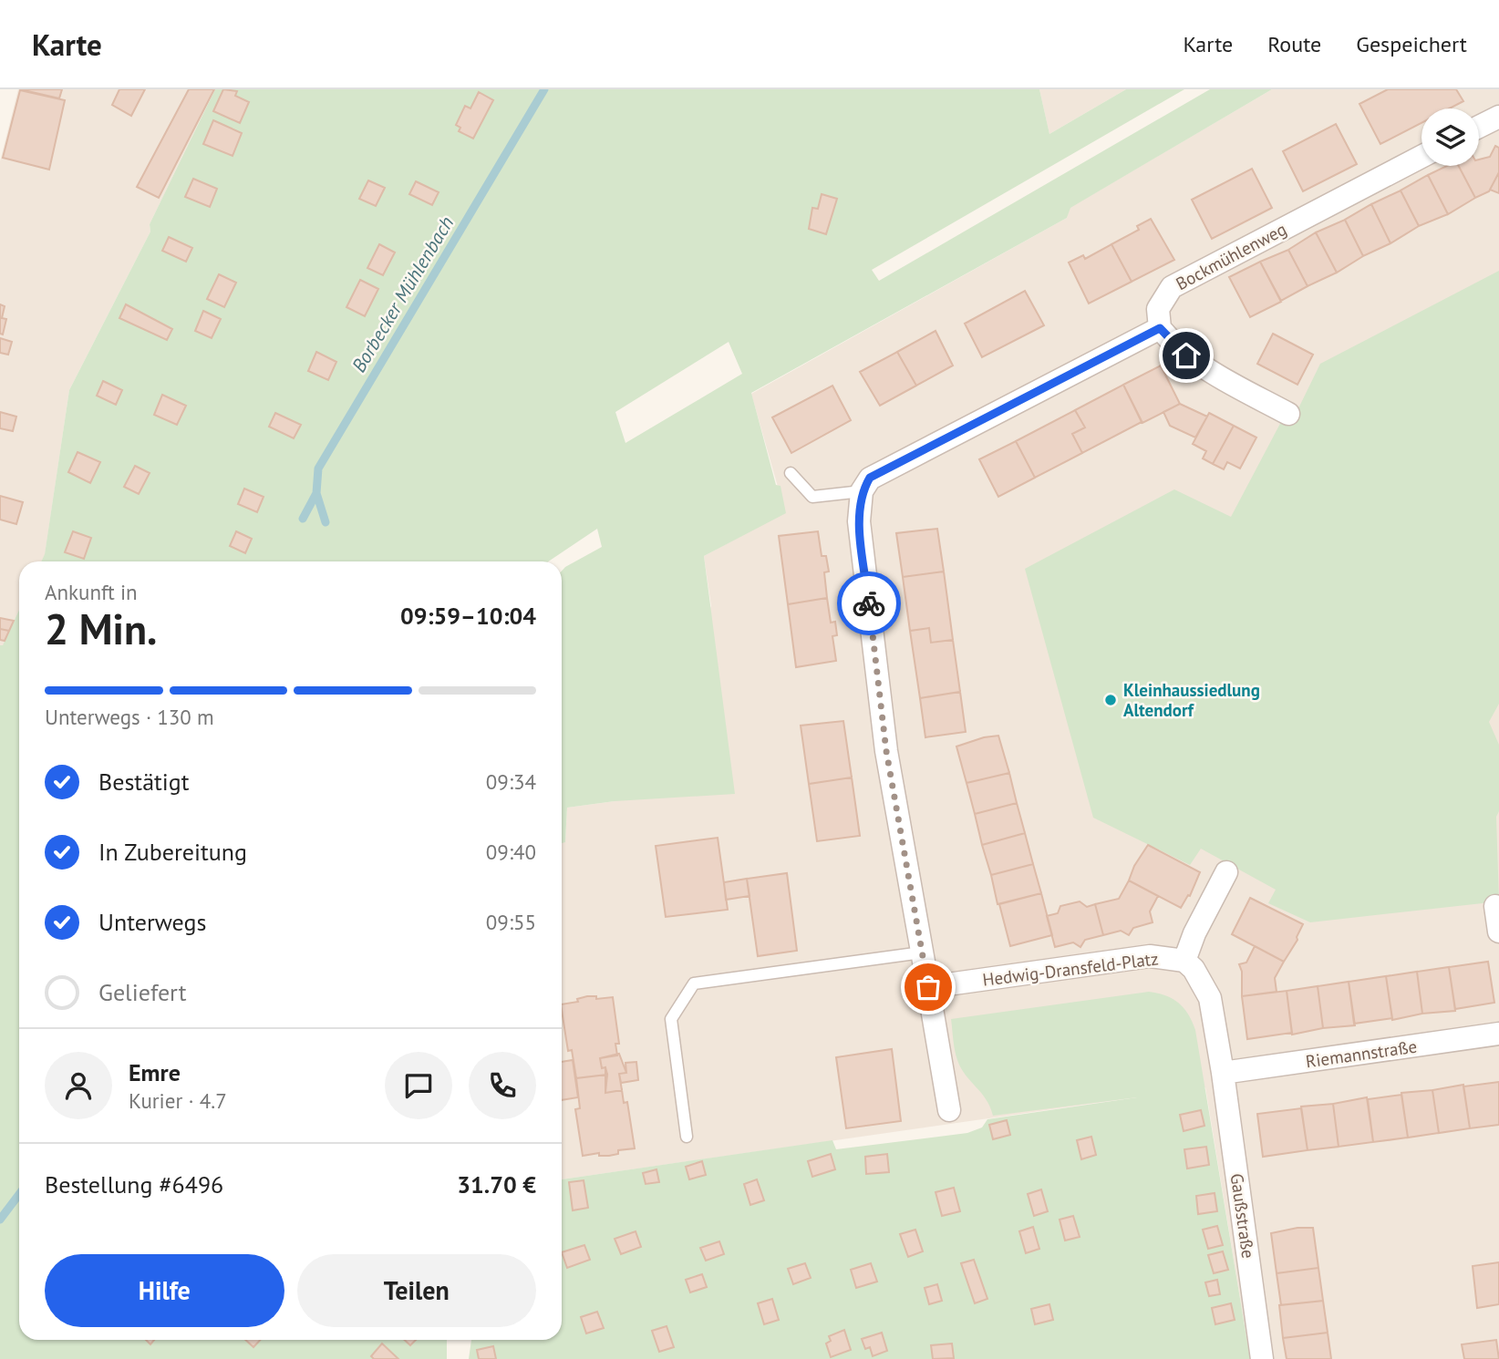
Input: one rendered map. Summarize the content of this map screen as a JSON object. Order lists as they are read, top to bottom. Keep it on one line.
{"streets":{"street":["Bockmühlenweg","Hedwig-Dransfeld-Platz","Riemannstraße","Gaußstraße"]},"crossings":[["Hedwig-Dransfeld-Platz","Riemannstraße"],["Hedwig-Dransfeld-Platz","Gaußstraße"],["Riemannstraße","Gaußstraße"]],"water":["Borbecker Mühlenbach"],"places":["Kleinhaussiedlung Altendorf"],"page":{"header":"Karte","nav":["Karte","Route","Gespeichert"],"heading":["2 Min.","Ankunft in","09:59–10:04"],"panel":["Emre","Kurier · 4.7","Bestellung #6496","31.70 €"],"bar":"Unterwegs · 130 m","list":[["Bestätigt","09:34"],["In Zubereitung","09:40"],["Unterwegs","09:55"],"Geliefert"],"buttons":["Hilfe","Teilen"]}}
